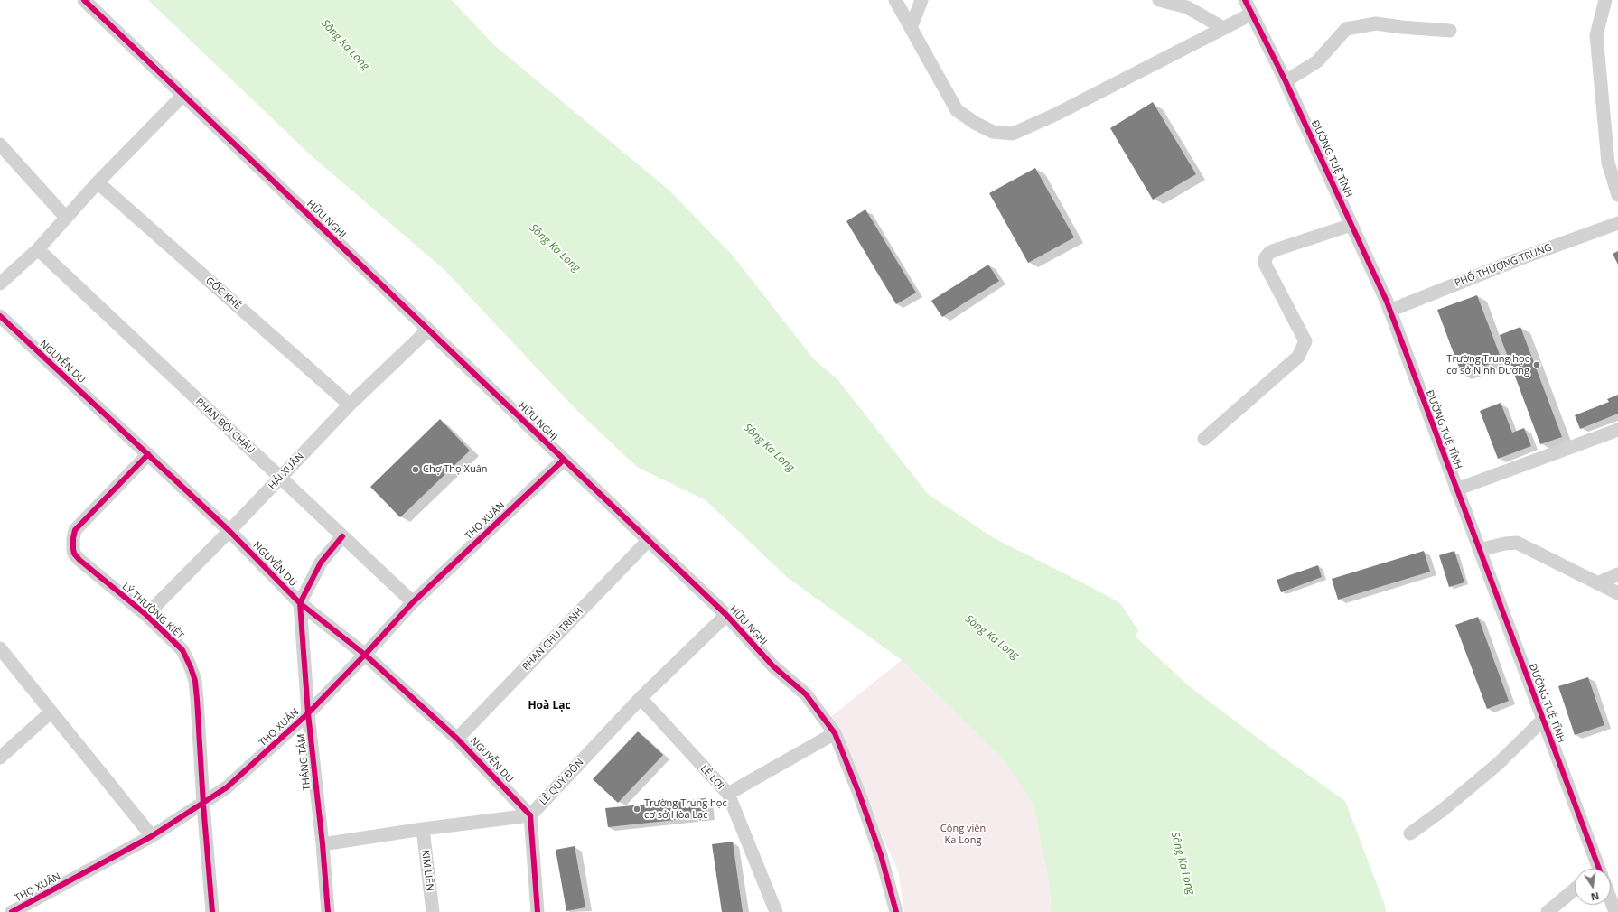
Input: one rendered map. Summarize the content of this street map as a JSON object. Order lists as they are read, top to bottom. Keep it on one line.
{"streets":{"street":["ĐƯỜNG TUỆ TĨNH","HỮU NGHỊ","PHỐ THƯỢNG TRUNG","GỐC KHẾ","NGUYỄN DU","PHAN BỘI CHÂU","HẢI XUÂN","THỌ XUÂN","LÝ THƯỜNG KIỆT","PHAN CHU TRINH","THÁNG TÁM","LÊ LỢI","LÊ QUÝ ĐÔN","KIM LIÊN"]},"crossings":[["ĐƯỜNG TUỆ TĨNH","PHỐ THƯỢNG TRUNG"],["HỮU NGHỊ","HẢI XUÂN"],["HỮU NGHỊ","THỌ XUÂN"],["HỮU NGHỊ","PHAN CHU TRINH"],["HỮU NGHỊ","LÊ QUÝ ĐÔN"],["GỐC KHẾ","HẢI XUÂN"],["NGUYỄN DU","HẢI XUÂN"],["NGUYỄN DU","THỌ XUÂN"],["NGUYỄN DU","LÝ THƯỜNG KIỆT"],["NGUYỄN DU","PHAN CHU TRINH"],["NGUYỄN DU","THÁNG TÁM"],["NGUYỄN DU","LÊ QUÝ ĐÔN"],["PHAN BỘI CHÂU","HẢI XUÂN"],["PHAN BỘI CHÂU","THỌ XUÂN"],["HẢI XUÂN","LÝ THƯỜNG KIỆT"],["THỌ XUÂN","LÝ THƯỜNG KIỆT"],["THỌ XUÂN","THÁNG TÁM"],["LÊ LỢI","LÊ QUÝ ĐÔN"]],"districts":["Hoà Lạc"],"water":["Sông Ka Long"],"parks":["Công viên Ka Long"],"places":["Trường Trung học cơ sở Ninh Dương","Chợ Thọ Xuân","Trường Trung học cơ sở Hòa Lạc"],"north":"bottom"}
